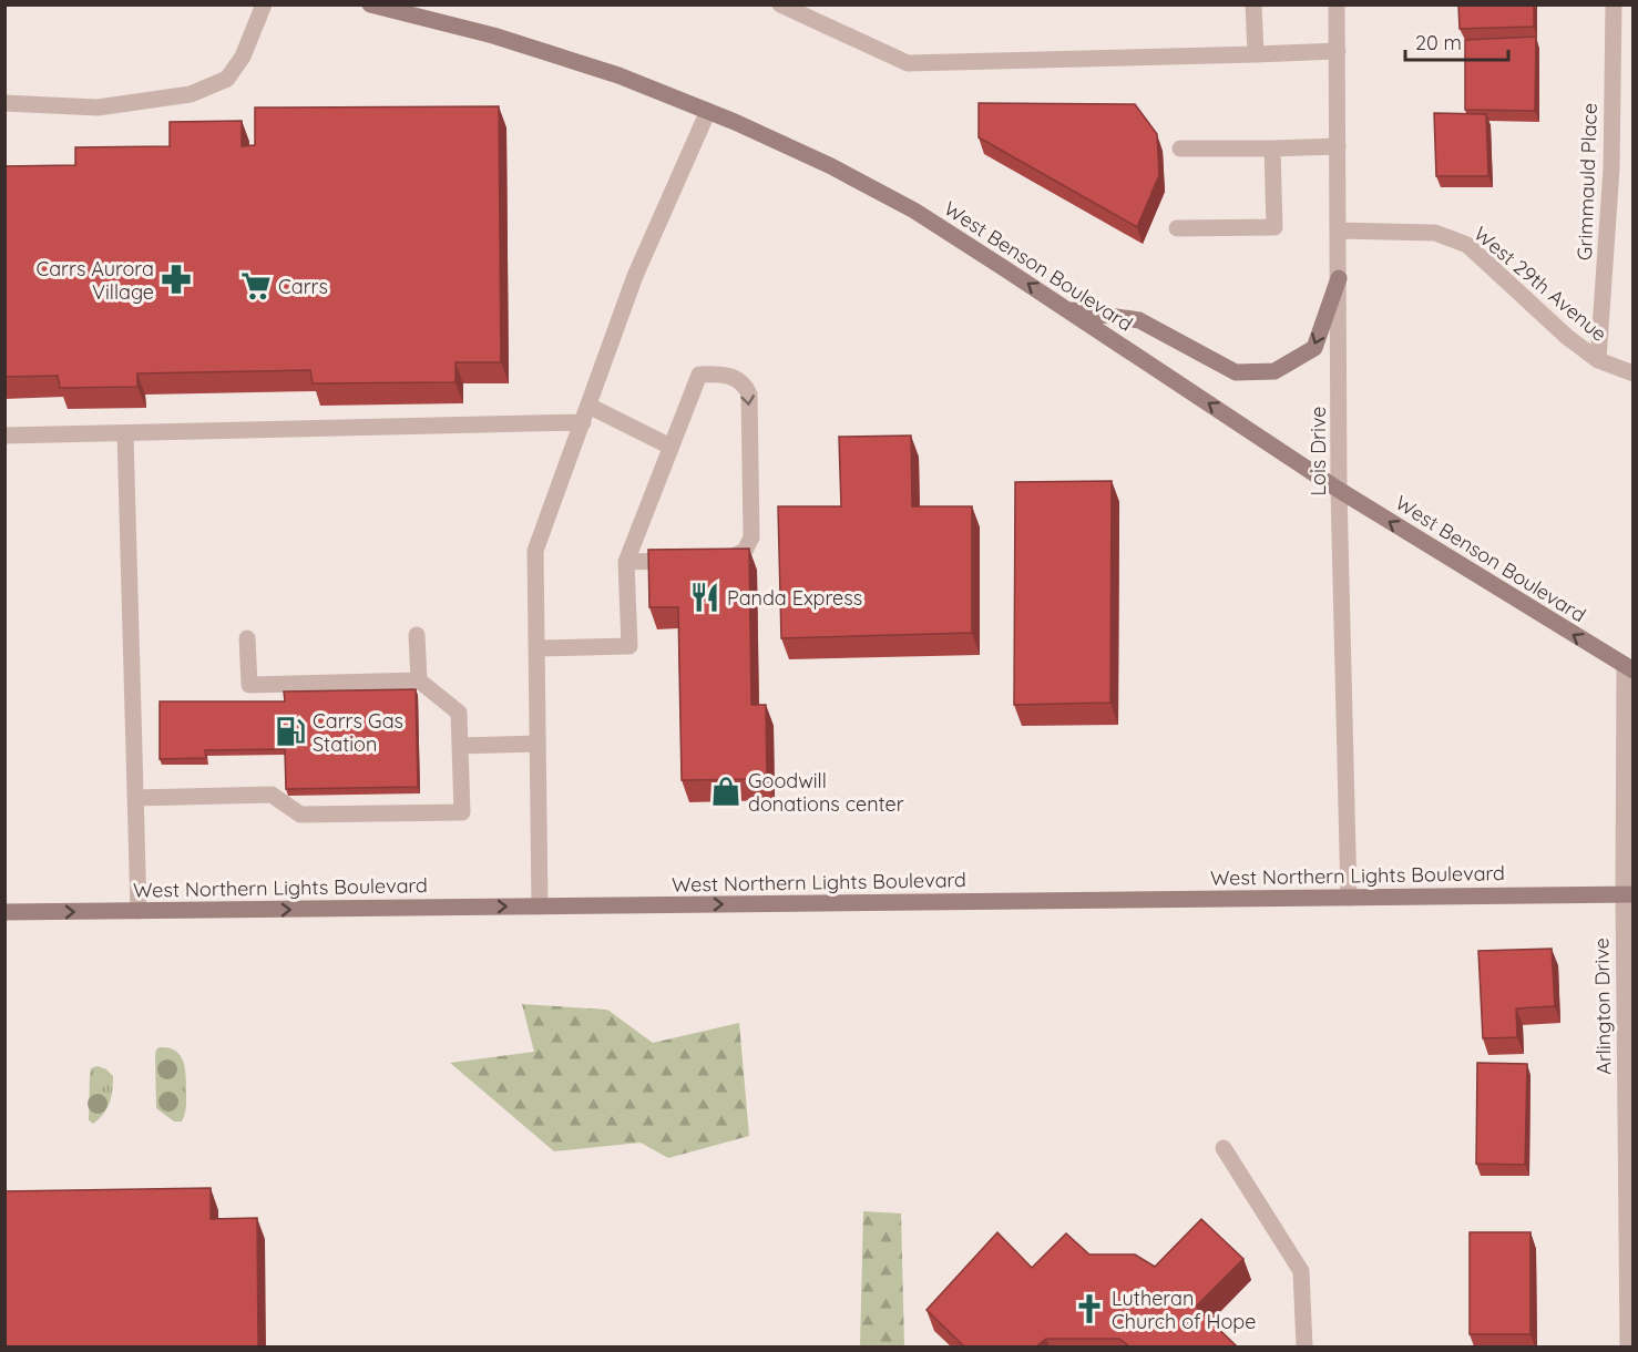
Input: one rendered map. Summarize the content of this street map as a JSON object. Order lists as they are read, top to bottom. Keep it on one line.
{"streets":{"main road":["West Benson Boulevard","West Northern Lights Boulevard"],"street":["Grimmauld Place","West 29th Avenue","Lois Drive","Arlington Drive"]},"crossings":[["Grimmauld Place","West 29th Avenue"],["West Benson Boulevard","Lois Drive"],["West Benson Boulevard","Arlington Drive"],["West 29th Avenue","Lois Drive"],["Lois Drive","West Northern Lights Boulevard"],["West Northern Lights Boulevard","Arlington Drive"]],"one_way":["West Benson Boulevard","West Northern Lights Boulevard"],"places":{"pharmacy":["Carrs Aurora Village"],"supermarket":["Carrs"],"restaurant":["Panda Express"],"fuel station":["Carrs Gas Station"],"shop":["Goodwill donations center"],"church":["Lutheran Church of Hope"]},"scale_bar":"20 m"}
